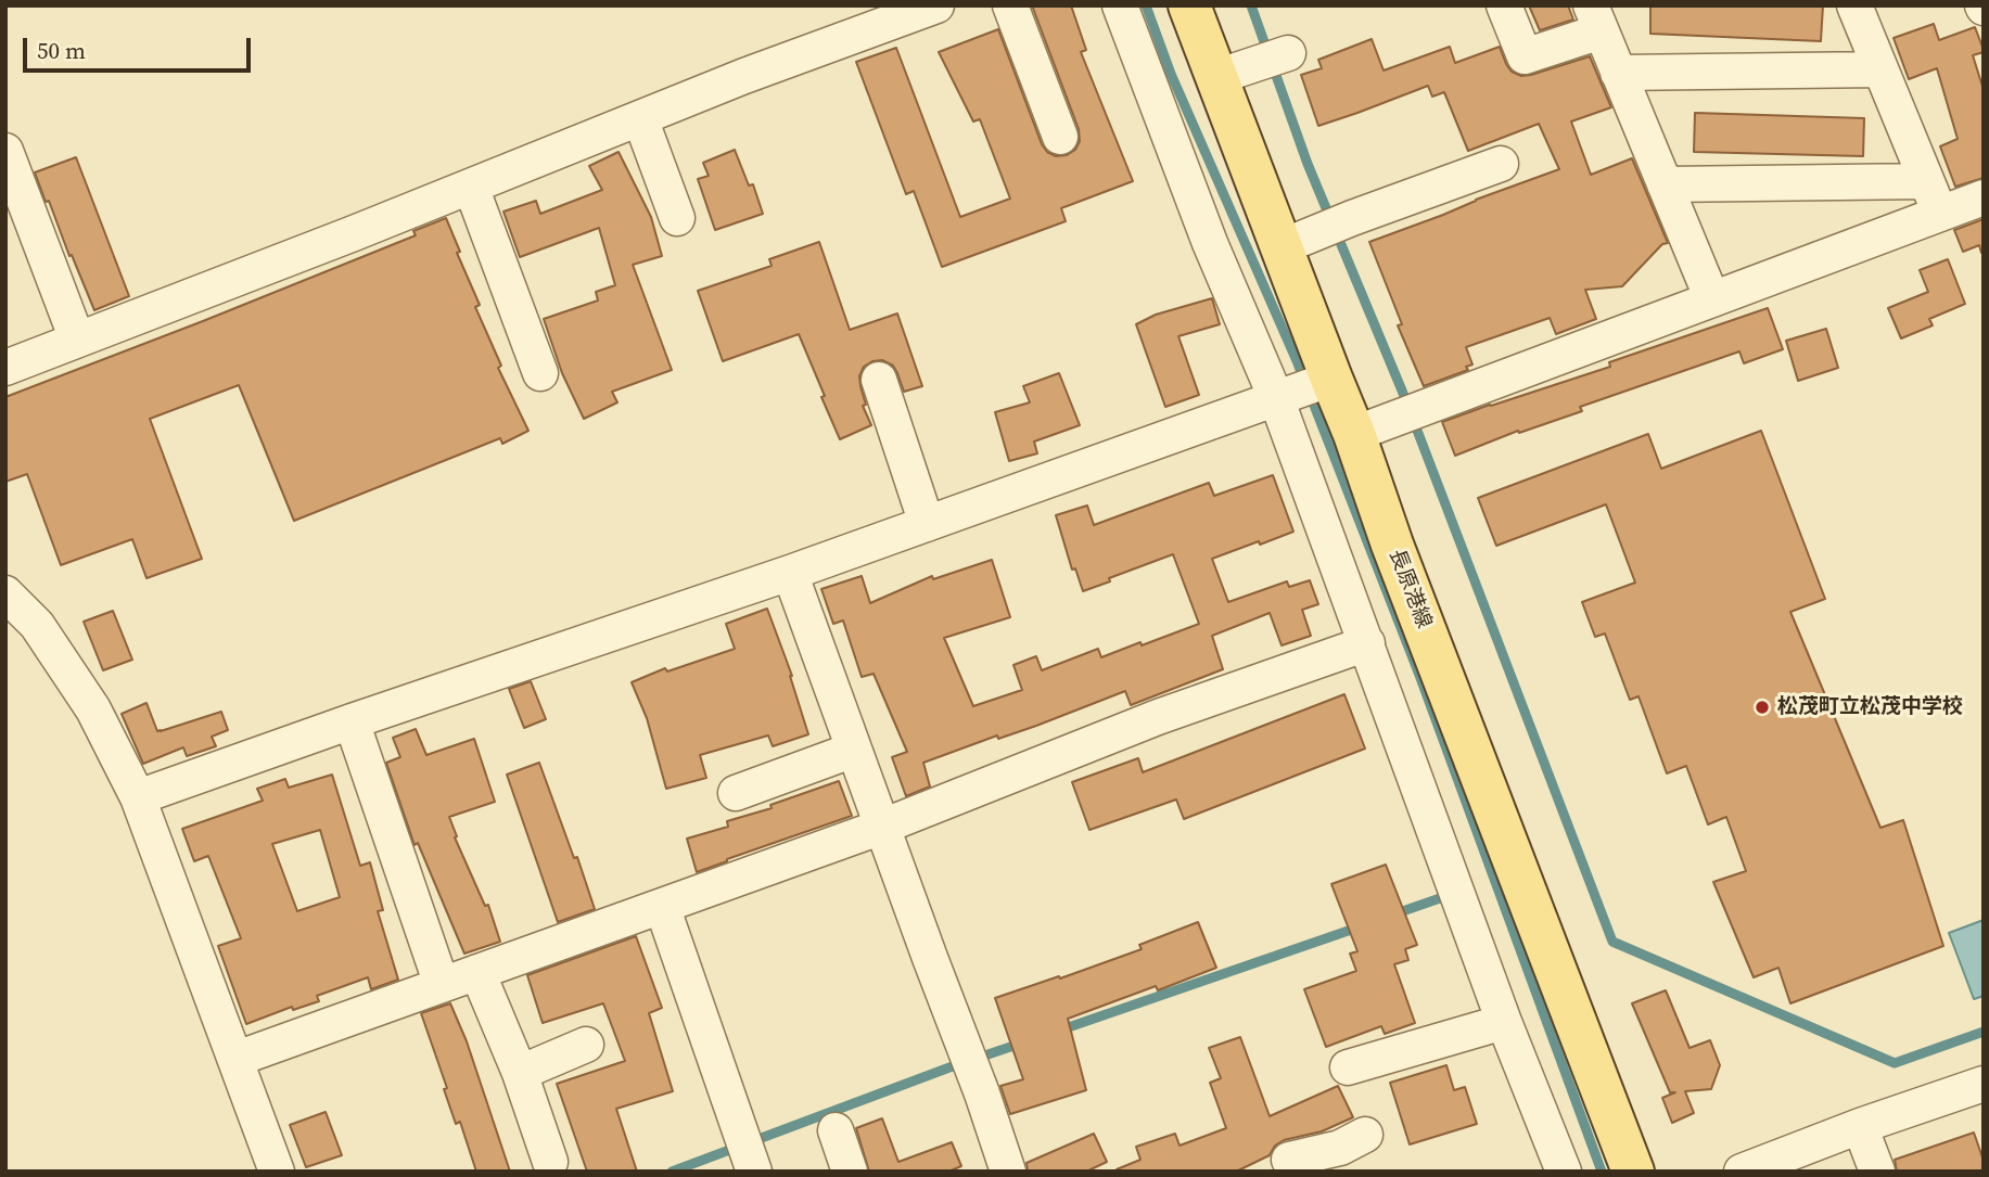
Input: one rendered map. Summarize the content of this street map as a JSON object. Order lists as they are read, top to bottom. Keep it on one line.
{"streets":{"main road":["長原港線"]},"places":["松茂町立松茂中学校"],"scale_bar":"50 m"}
